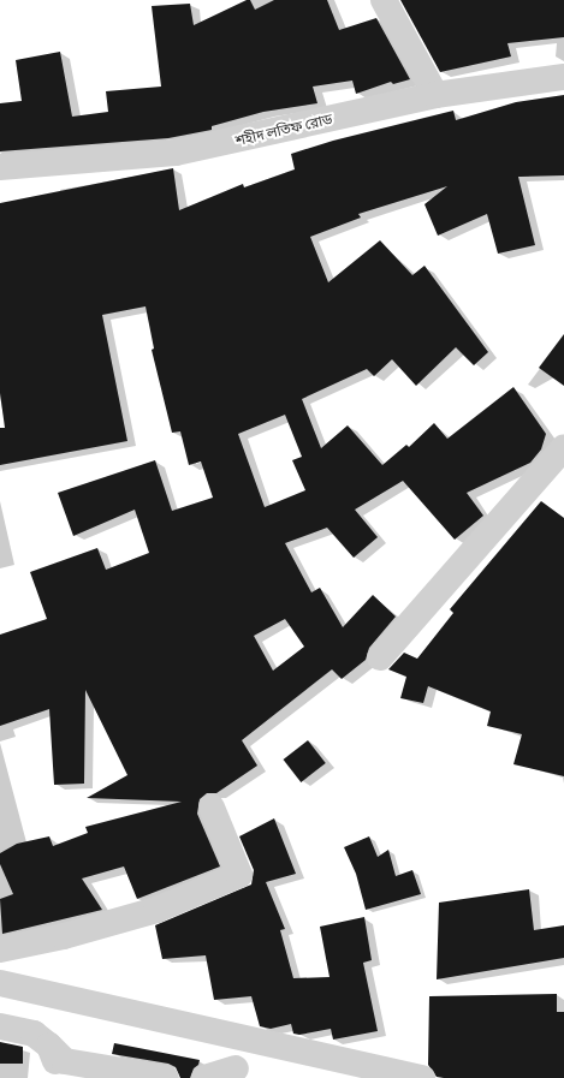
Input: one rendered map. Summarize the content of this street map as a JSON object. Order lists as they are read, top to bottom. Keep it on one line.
{"streets":{"street":["শহীদ লতিফ রোড"]}}
